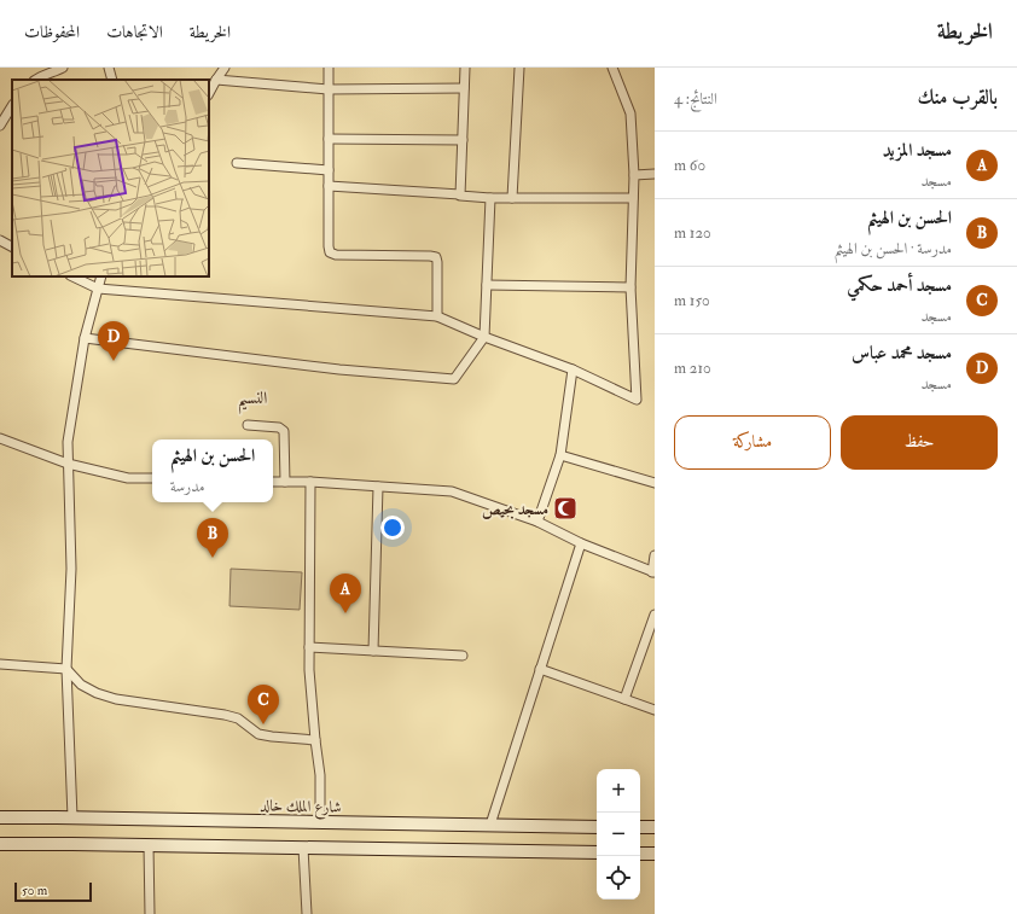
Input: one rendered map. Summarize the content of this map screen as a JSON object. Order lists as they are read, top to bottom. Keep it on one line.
{"streets":{"main road":["شارع الملك خالد"]},"districts":["النسيم"],"places":{"mosque":["مسجد بحيص"]},"scale_bar":"50 m","page":{"header":"الخريطة","nav":["الخريطة","الاتجاهات","المحفوظات"],"heading":["بالقرب منك","النتائج: 4"],"list":[{"mark":"A","name":"مسجد المزيد","note":"مسجد","value":"60 m"},{"mark":"B","name":"الحسن بن الهيثم","note":"مدرسة · الحسن بن الهيثم","value":"120 m"},{"mark":"C","name":"مسجد أحمد حكمي","note":"مسجد","value":"150 m"},{"mark":"D","name":"مسجد محمد عباس","note":"مسجد","value":"210 m"}],"pins":["D","B","A","C"],"buttons":["حفظ","مشاركة"],"popup":["الحسن بن الهيثم","مدرسة"],"map_buttons":["+","−"],"scale":"50 m"}}
